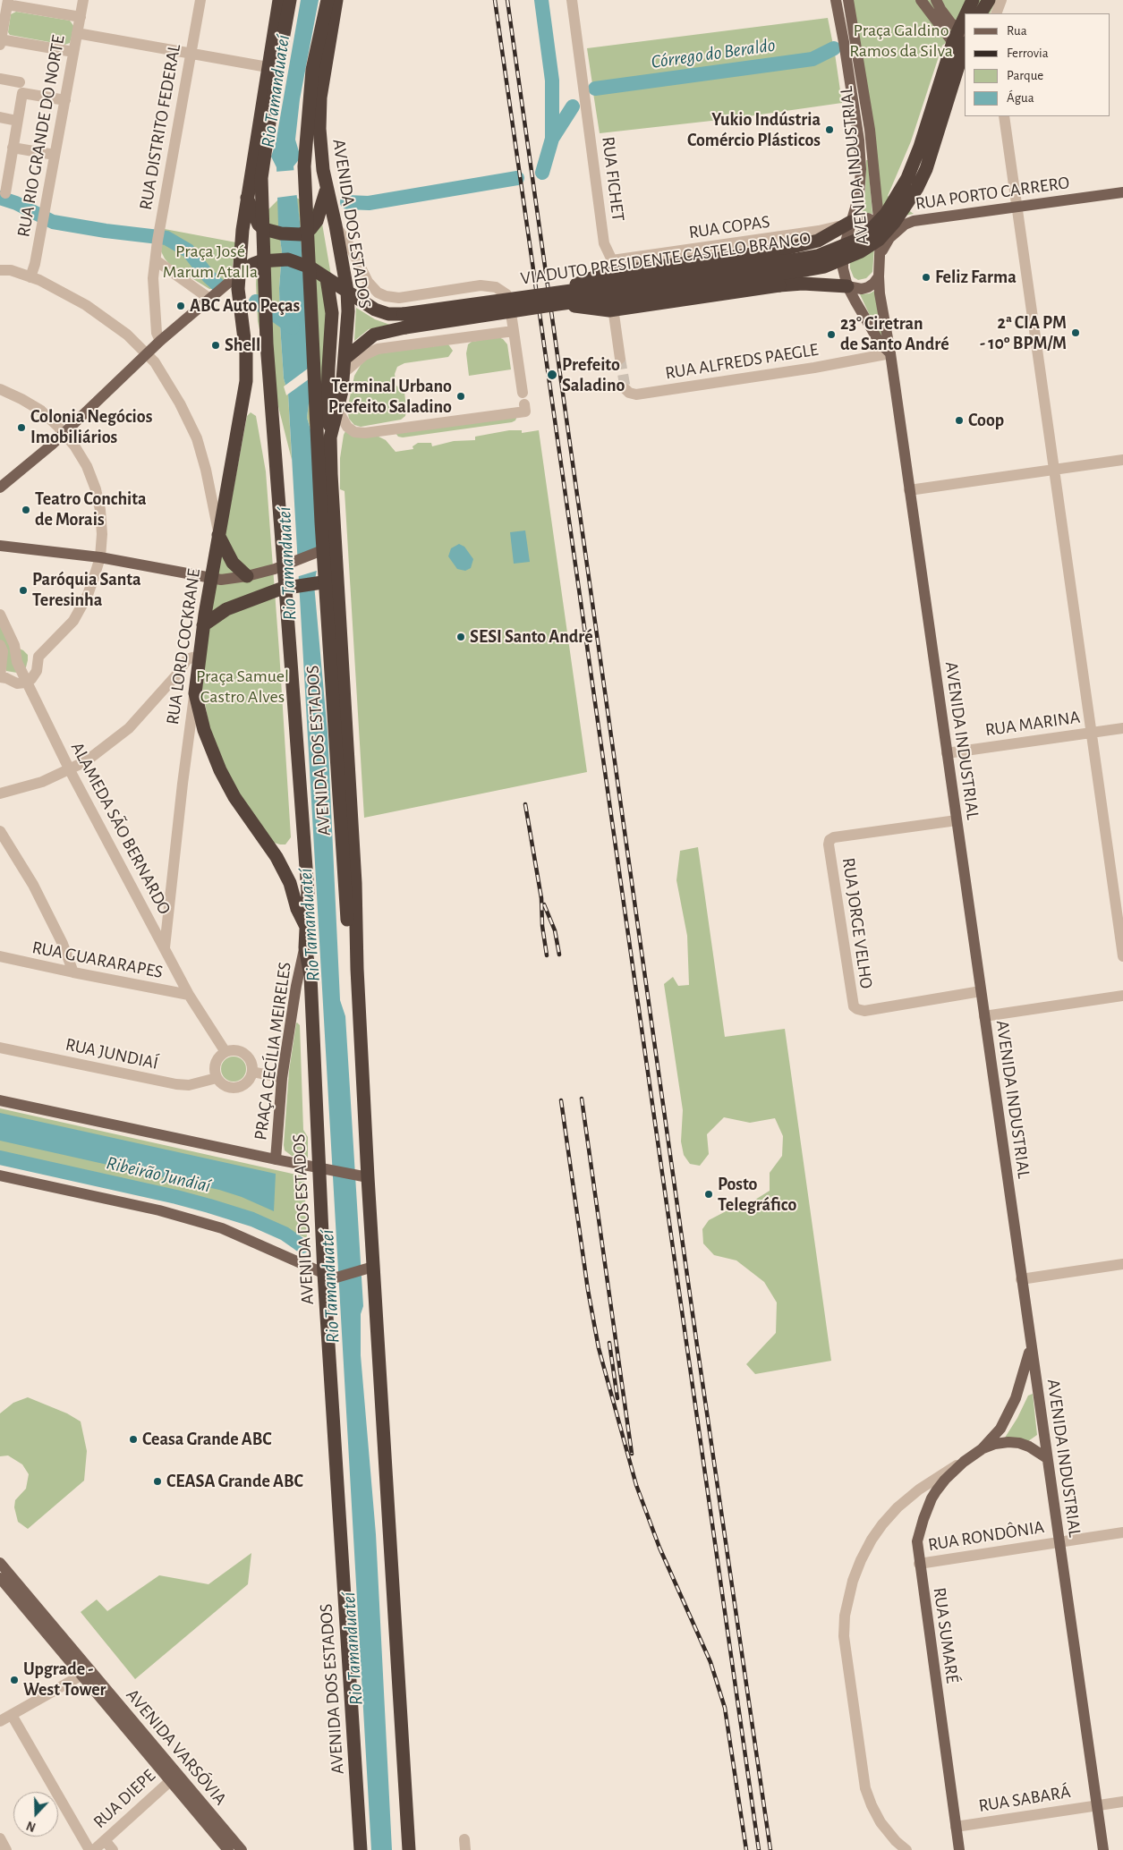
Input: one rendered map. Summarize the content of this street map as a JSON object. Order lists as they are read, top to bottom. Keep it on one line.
{"streets":{"highway":["AVENIDA DOS ESTADOS","VIADUTO PRESIDENTE CASTELO BRANCO","RUA LORD COCKRANE"],"main road":["AVENIDA INDUSTRIAL","RUA PORTO CARRERO","PRAÇA CECÍLIA MEIRELES","RUA SUMARÉ","AVENIDA VARSÓVIA"],"street":["RUA DISTRITO FEDERAL","RUA RIO GRANDE DO NORTE","RUA FICHET","RUA COPAS","RUA ALFREDS PAEGLE","RUA MARINA","ALAMEDA SÃO BERNARDO","RUA JORGE VELHO","RUA GUARARAPES","RUA JUNDIAÍ","RUA RONDÔNIA","RUA DIEPE","RUA SABARÁ"]},"crossings":[["AVENIDA INDUSTRIAL","RUA PORTO CARRERO"],["AVENIDA INDUSTRIAL","RUA COPAS"],["AVENIDA INDUSTRIAL","RUA ALFREDS PAEGLE"],["AVENIDA INDUSTRIAL","RUA MARINA"],["AVENIDA INDUSTRIAL","RUA JORGE VELHO"],["AVENIDA INDUSTRIAL","RUA RONDÔNIA"],["AVENIDA INDUSTRIAL","RUA SUMARÉ"],["AVENIDA INDUSTRIAL","RUA SABARÁ"],["RUA FICHET","RUA COPAS"],["AVENIDA DOS ESTADOS","VIADUTO PRESIDENTE CASTELO BRANCO"],["AVENIDA DOS ESTADOS","PRAÇA CECÍLIA MEIRELES"],["RUA LORD COCKRANE","ALAMEDA SÃO BERNARDO"],["ALAMEDA SÃO BERNARDO","RUA GUARARAPES"],["ALAMEDA SÃO BERNARDO","RUA JUNDIAÍ"],["RUA RONDÔNIA","RUA SUMARÉ"],["RUA SUMARÉ","RUA SABARÁ"],["AVENIDA VARSÓVIA","RUA DIEPE"]],"water":["Córrego do Beraldo","Rio Tamanduateí","Ribeirão Jundiaí"],"parks":["Praça Galdino Ramos da Silva","Praça José Marum Atalla","Praça Samuel Castro Alves"],"places":["Yukio Indústria Comércio Plásticos","Feliz Farma","ABC Auto Peças","2ª CIA PM - 10º BPM/M","23° Ciretran de Santo André","Shell","Prefeito Saladino","Terminal Urbano Prefeito Saladino","Coop","Colonia Negócios Imobiliários","Teatro Conchita de Morais","Paróquia Santa Teresinha","SESI Santo André","Posto Telegráfico","Ceasa Grande ABC","CEASA Grande ABC","Upgrade - West Tower"],"legend":["Rua","Ferrovia","Parque","Água"],"north":"bottom"}
